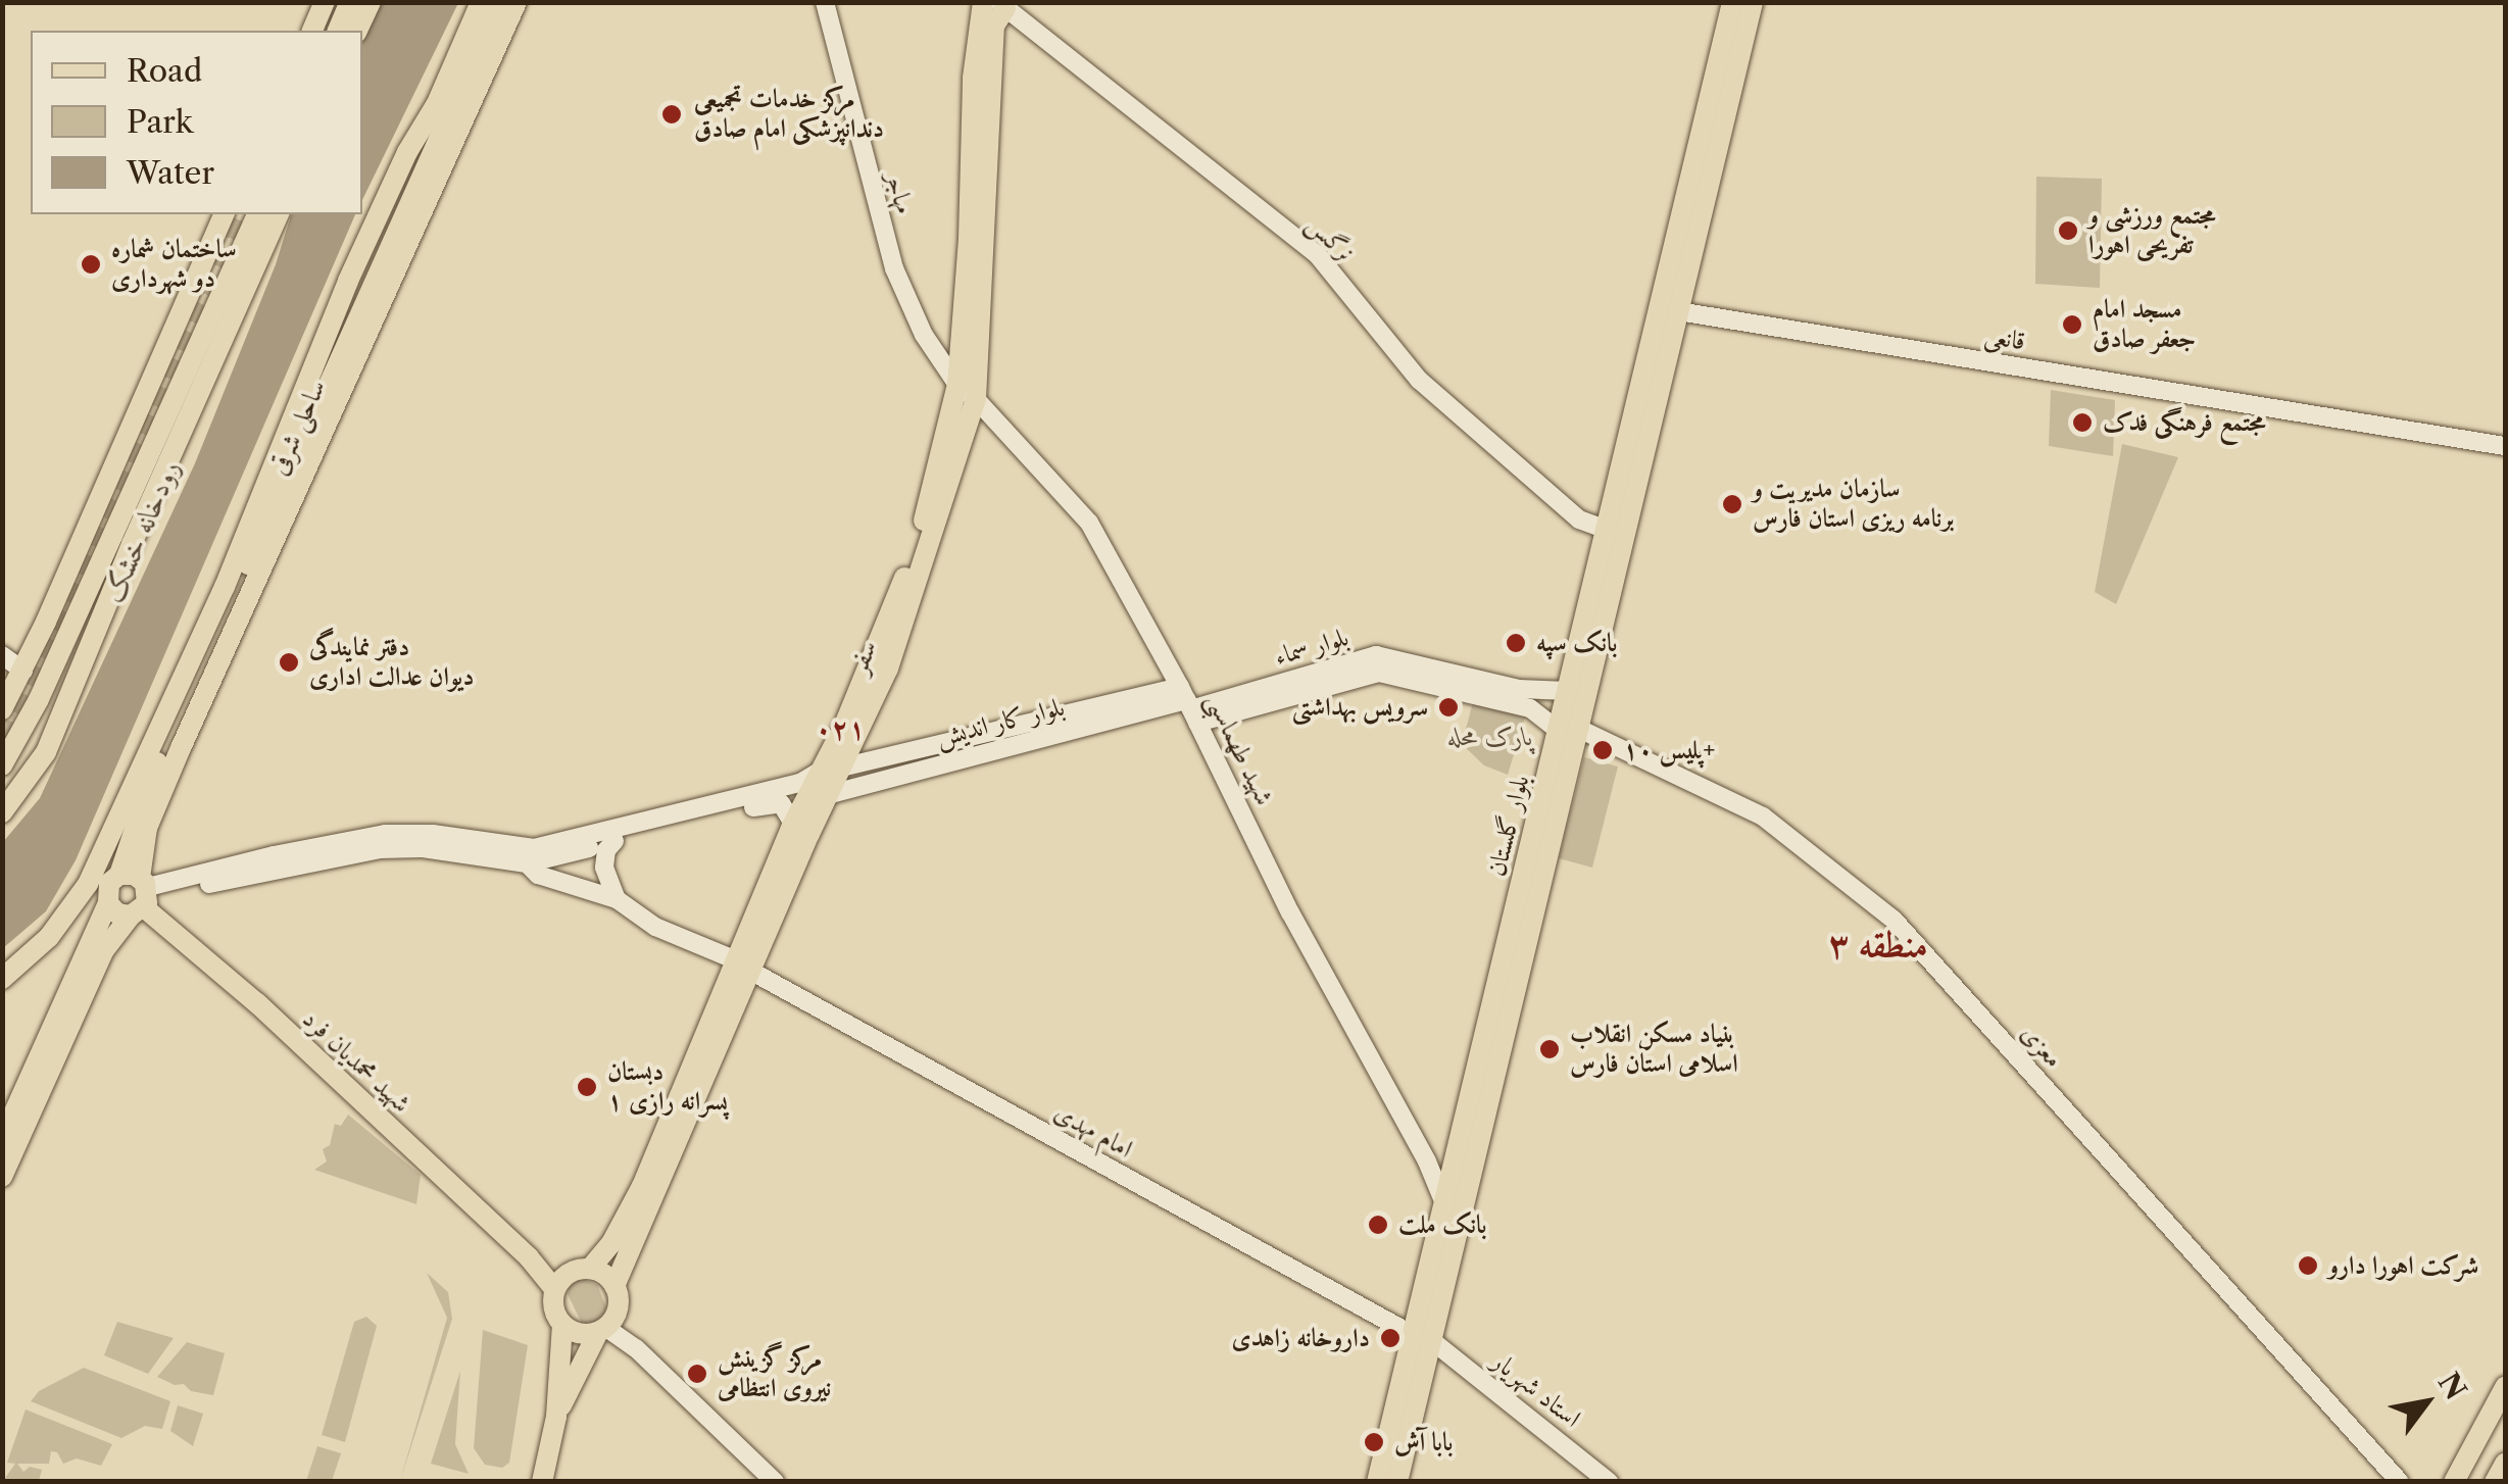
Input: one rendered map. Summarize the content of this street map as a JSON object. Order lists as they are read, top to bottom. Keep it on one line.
{"streets":{"main road":["ساحلی شرقی","سفر","بلوار گلستان","شهید محمدیان فرد"],"street":["مهاجر","نرگس","قانعی","بلوار سماء","بلوار کار اندیش","شهید طهماسبی","معزی","امام مهدی","استاد شهریار"]},"crossings":[["مهاجر","سفر"],["مهاجر","شهید طهماسبی"],["نرگس","سفر"],["نرگس","بلوار گلستان"],["قانعی","بلوار گلستان"],["ساحلی شرقی","شهید محمدیان فرد"],["بلوار سماء","بلوار کار اندیش"],["بلوار سماء","شهید طهماسبی"],["بلوار سماء","بلوار گلستان"],["بلوار سماء","معزی"],["سفر","بلوار کار اندیش"],["سفر","شهید طهماسبی"],["سفر","شهید محمدیان فرد"],["سفر","امام مهدی"],["بلوار کار اندیش","شهید طهماسبی"],["شهید طهماسبی","بلوار گلستان"],["بلوار گلستان","معزی"],["بلوار گلستان","امام مهدی"],["بلوار گلستان","استاد شهریار"],["امام مهدی","استاد شهریار"]],"districts":["۰۲۱","منطقه ۳"],"water":["رودخانه خشک"],"parks":["پارک محله"],"places":["مرکز خدمات تجمیعی دندانپزشکی امام صادق","مجتمع ورزشی و تفریحی اهورا","ساختمان شماره دو شهرداری","مسجد امام جعفر صادق","مجتمع فرهنگی فدک","سازمان مدیریت و برنامه ریزی استان فارس","بانک سپه","دفتر نمایندگی دیوان عدالت اداری","سرویس بهداشتی","پلیس ۱۰+","بنیاد مسکن انقلاب اسلامی استان فارس","دبستان پسرانه رازی ۱","بانک ملت","شرکت اهورا دارو","داروخانه زاهدی","مرکز گزینش نیروی انتظامی","بابا آش"],"legend":["Road","Park","Water"],"north":"top right"}
